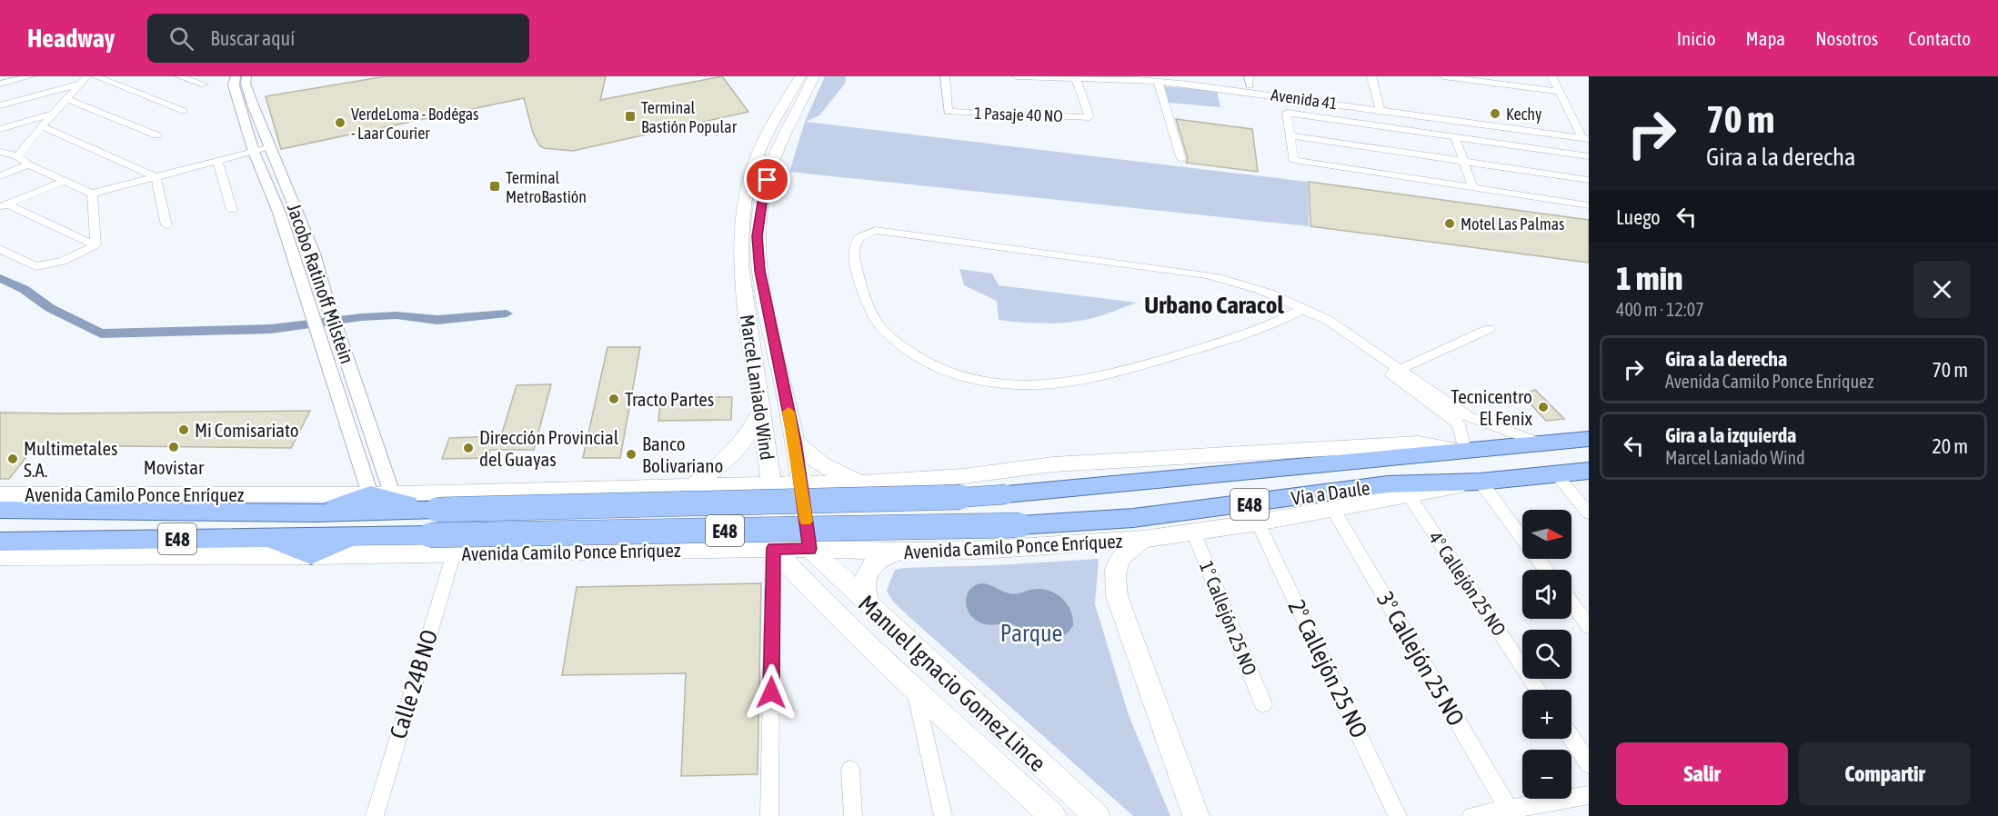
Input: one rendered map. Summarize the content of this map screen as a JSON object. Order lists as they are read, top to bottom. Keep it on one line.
{"streets":{"main road":["Marcel Laniado Wind","Vía a Daule","Avenida Camilo Ponce Enríquez","E48","Manuel Ignacio Gomez Lince"],"street":["Avenida 41","1 Pasaje 40 NO","Jacobo Ratinoff Milstein","4° Callejón 25 NO","1° Callejón 25 NO","3° Callejón 25 NO","2° Callejón 25 NO","Calle 24B NO"]},"crossings":[["Avenida 41","1 Pasaje 40 NO"],["Jacobo Ratinoff Milstein","Avenida Camilo Ponce Enríquez"],["Marcel Laniado Wind","Avenida Camilo Ponce Enríquez"],["Marcel Laniado Wind","Manuel Ignacio Gomez Lince"],["Vía a Daule","Avenida Camilo Ponce Enríquez"],["Vía a Daule","4° Callejón 25 NO"],["Vía a Daule","1° Callejón 25 NO"],["Vía a Daule","3° Callejón 25 NO"],["Vía a Daule","2° Callejón 25 NO"],["Avenida Camilo Ponce Enríquez","Manuel Ignacio Gomez Lince"],["Avenida Camilo Ponce Enríquez","Calle 24B NO"]],"districts":["Urbano Caracol"],"parks":["Parque"],"places":{"other":["Kechy","VerdeLoma - Bodégas - Laar Courier","Motel Las Palmas","Tracto Partes","Tecnicentro El Fenix","Mi Comisariato","Movistar","Dirección Provincial del Guayas","Banco Bolivariano","Multimetales S.A."],"transit":["Terminal Bastión Popular","Terminal MetroBastión"]},"north":"right","page":{"header":"Headway","search":"Buscar aquí","nav":["Inicio","Mapa","Nosotros","Contacto"],"turn":["70 m","Gira a la derecha"],"then":"Luego","heading":["1 min","400 m · 12:07"],"list":[{"name":"Gira a la derecha","note":"Avenida Camilo Ponce Enríquez","value":"70 m"},{"name":"Gira a la izquierda","note":"Marcel Laniado Wind","value":"20 m"}],"map_buttons":["+","−"],"buttons":["Salir","Compartir"]}}
